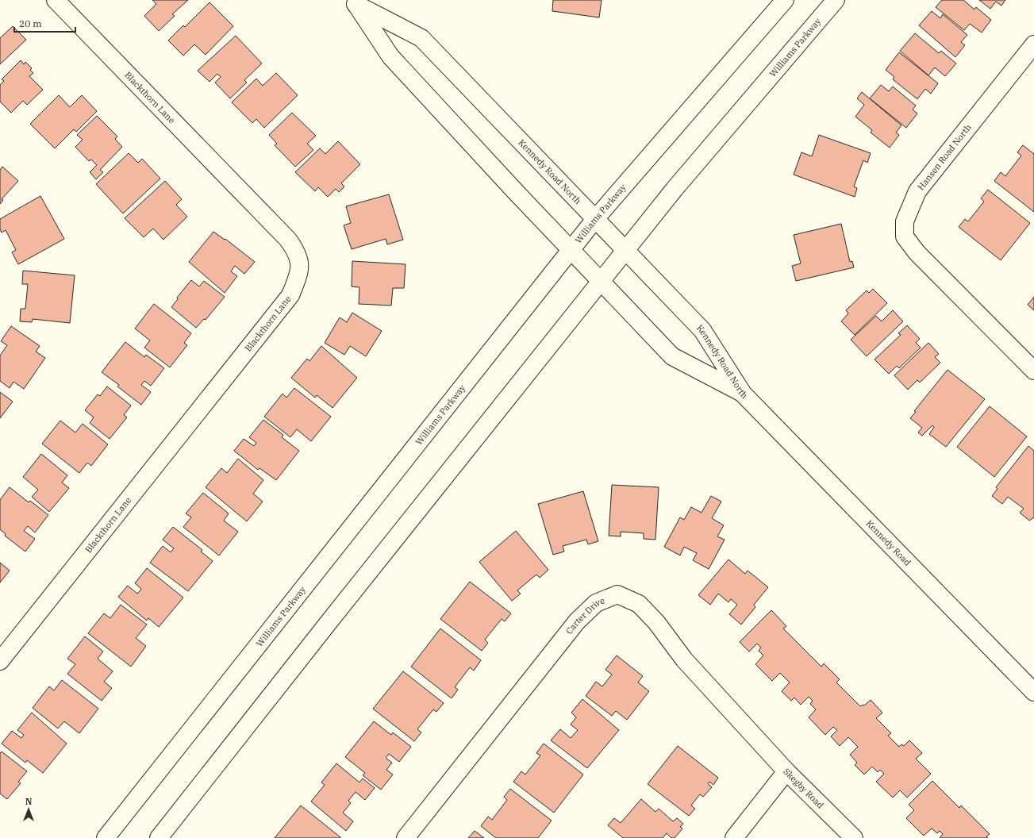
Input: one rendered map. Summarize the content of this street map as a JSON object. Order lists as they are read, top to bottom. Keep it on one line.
{"streets":{"main road":["Williams Parkway","Blackthorn Lane","Hansen Road North","Kennedy Road North","Kennedy Road","Carter Drive","Skegby Road"]},"crossings":[["Williams Parkway","Kennedy Road North"],["Kennedy Road North","Kennedy Road"],["Carter Drive","Skegby Road"]],"scale_bar":"20 m","north":"top"}
